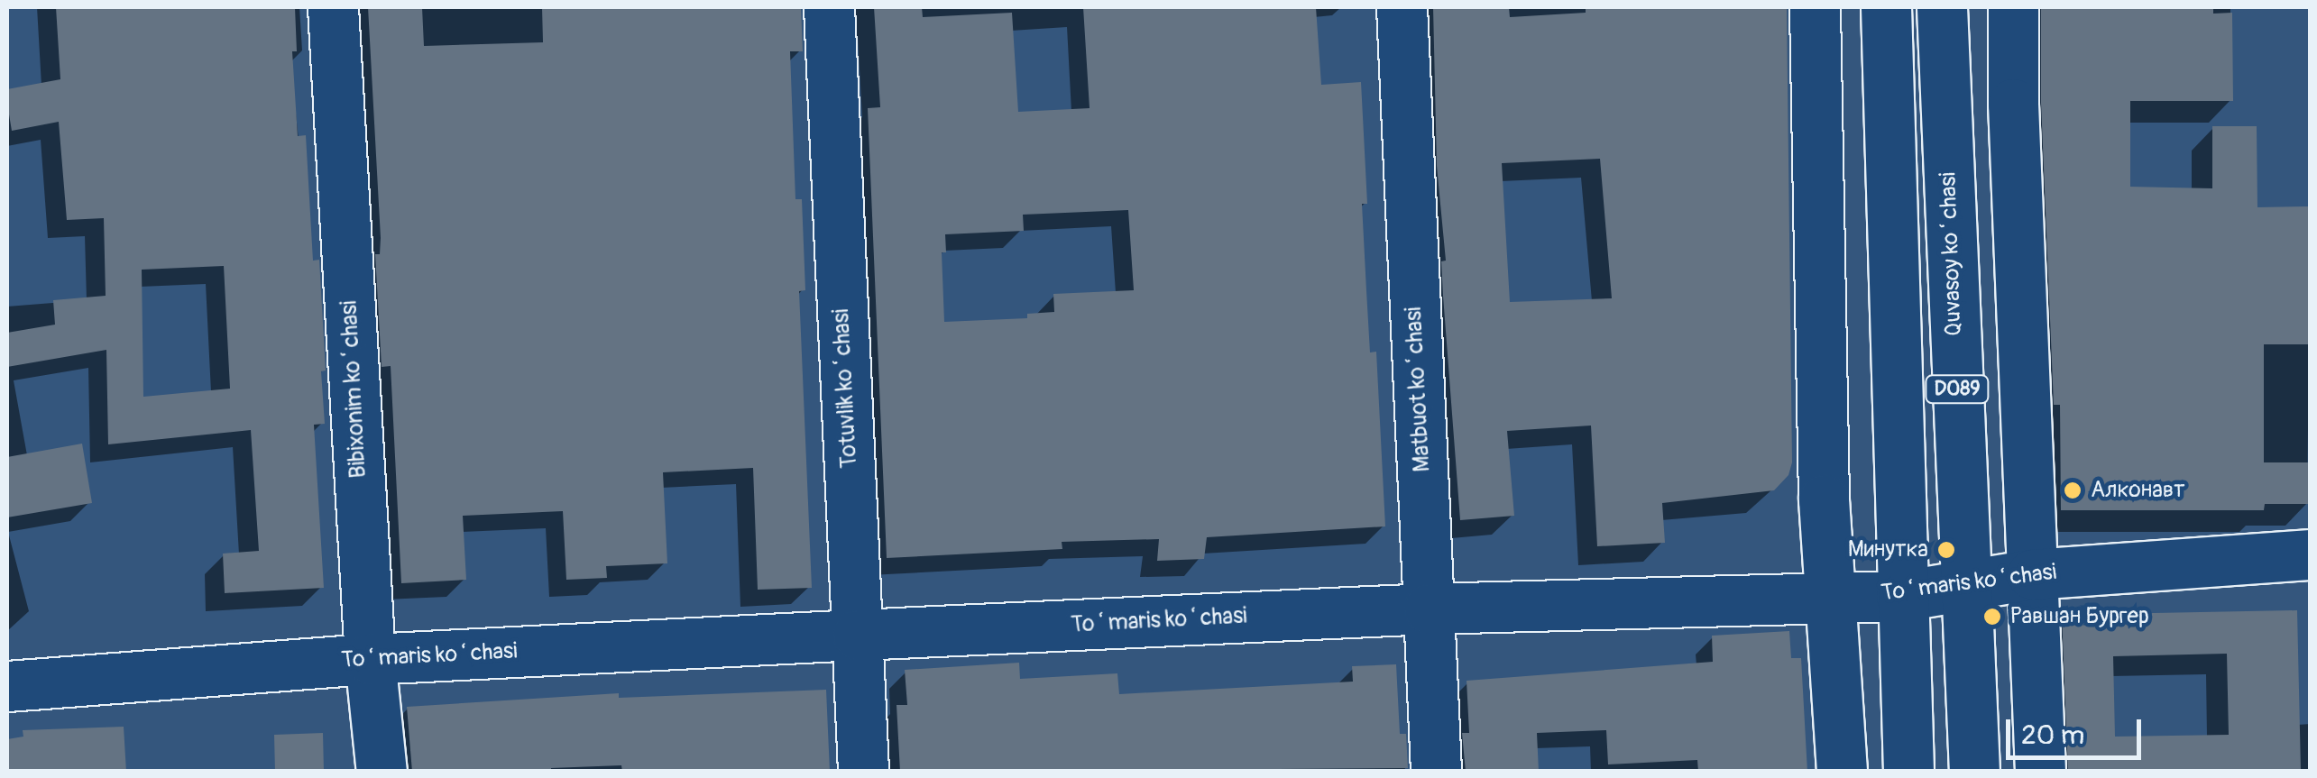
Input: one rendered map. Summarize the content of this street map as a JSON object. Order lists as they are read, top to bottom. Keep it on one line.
{"streets":{"street":["Quvasoy koʻchasi","Totuvlik koʻchasi","Bibixonim koʻchasi","Matbuot koʻchasi","D089","Toʻmaris koʻchasi"]},"crossings":[["Quvasoy koʻchasi","Toʻmaris koʻchasi"],["Totuvlik koʻchasi","Toʻmaris koʻchasi"],["Bibixonim koʻchasi","Toʻmaris koʻchasi"],["Matbuot koʻchasi","Toʻmaris koʻchasi"],["D089","Toʻmaris koʻchasi"]],"places":["Алконавт","Минутка","Равшан Бургер"],"scale_bar":"20 m"}
